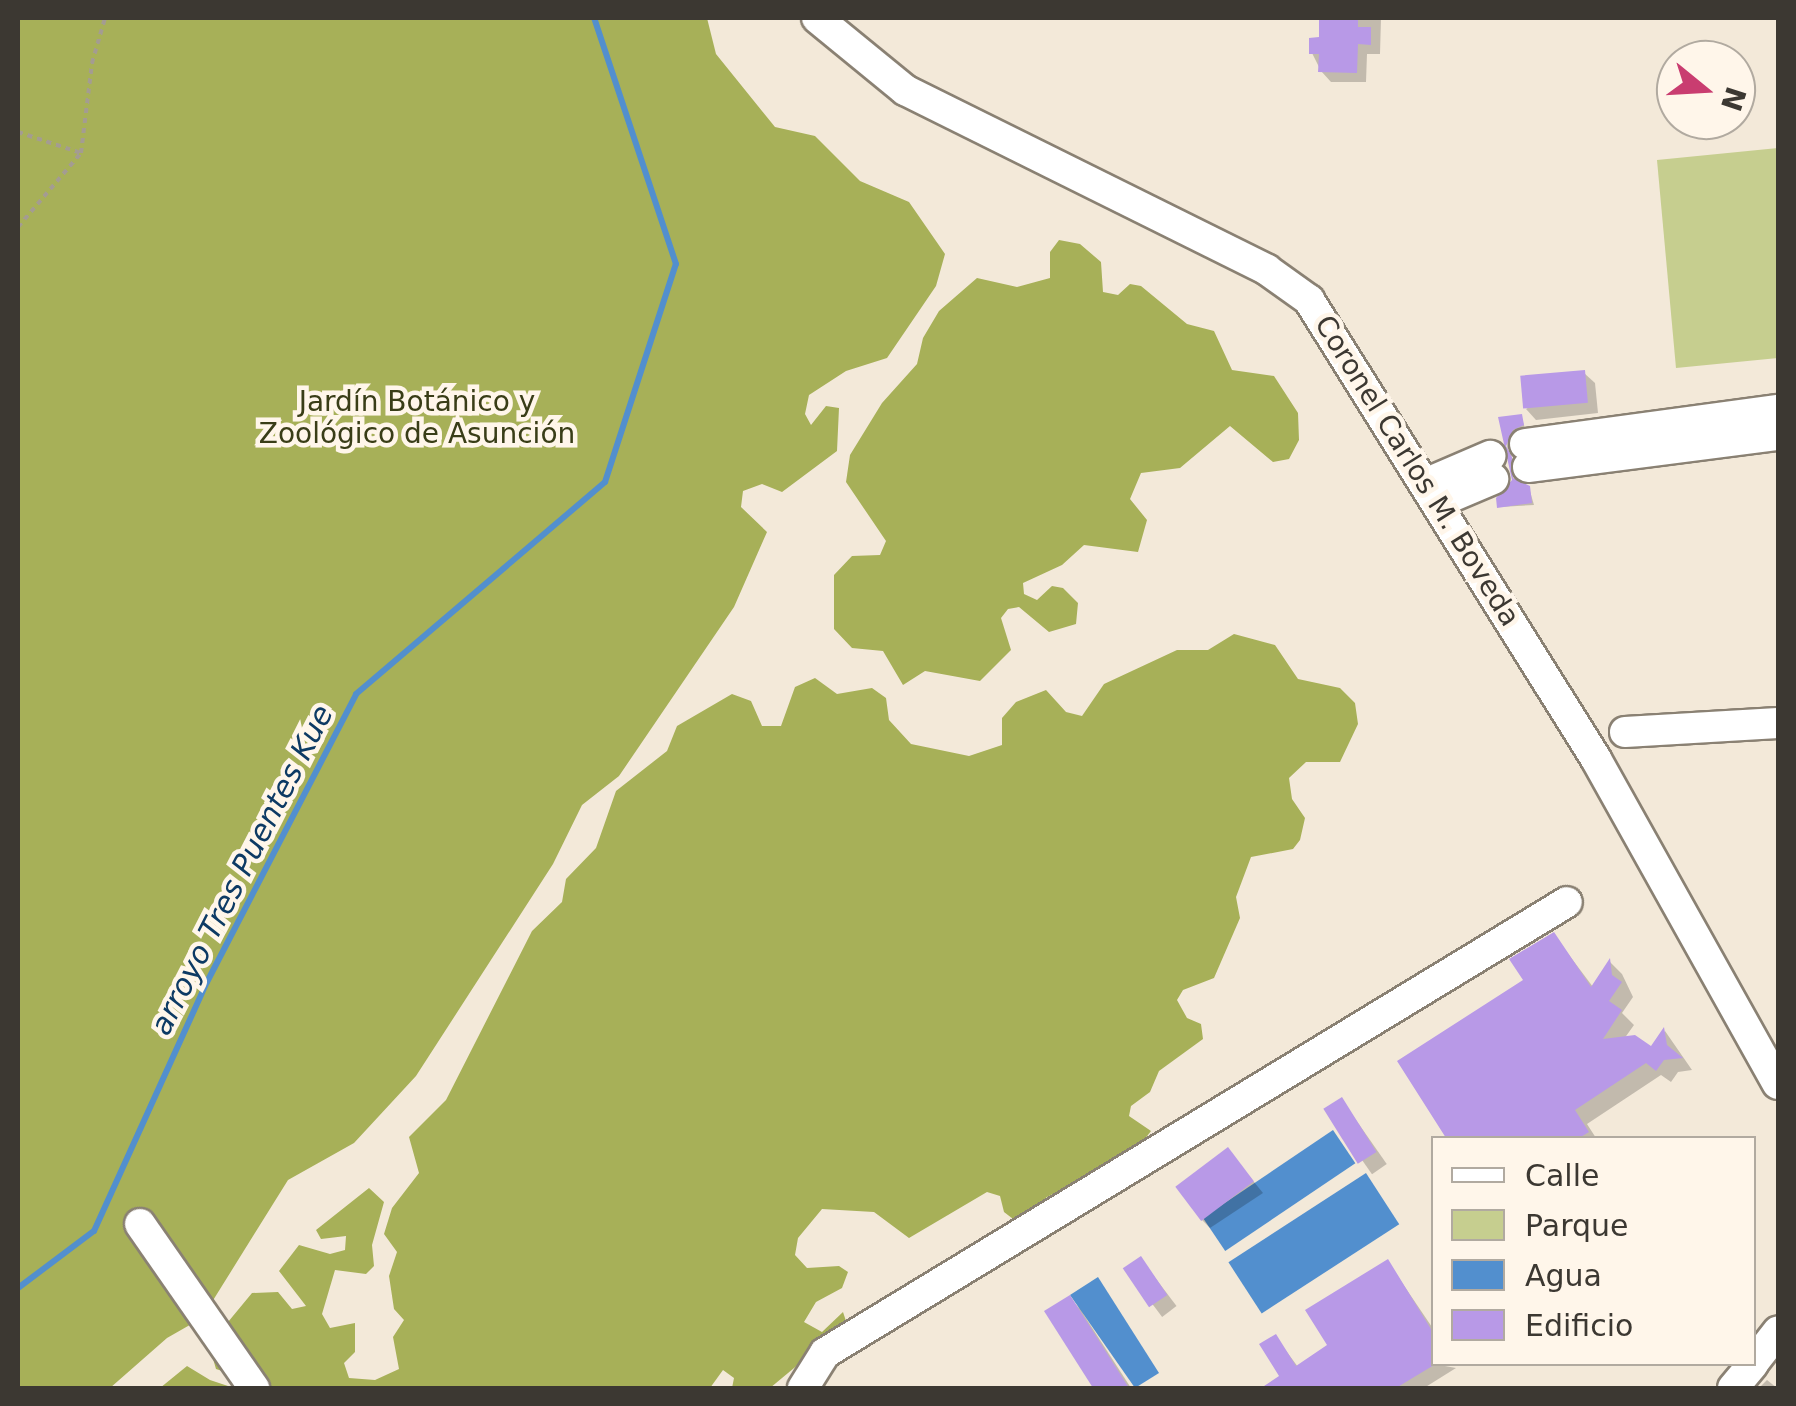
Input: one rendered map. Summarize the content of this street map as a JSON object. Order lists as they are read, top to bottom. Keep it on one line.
{"streets":{"street":["Coronel Carlos M. Boveda"]},"water":["arroyo Tres Puentes Kue"],"parks":["Jardín Botánico y Zoológico de Asunción"],"legend":["Calle","Parque","Agua","Edificio"],"north":"right"}
